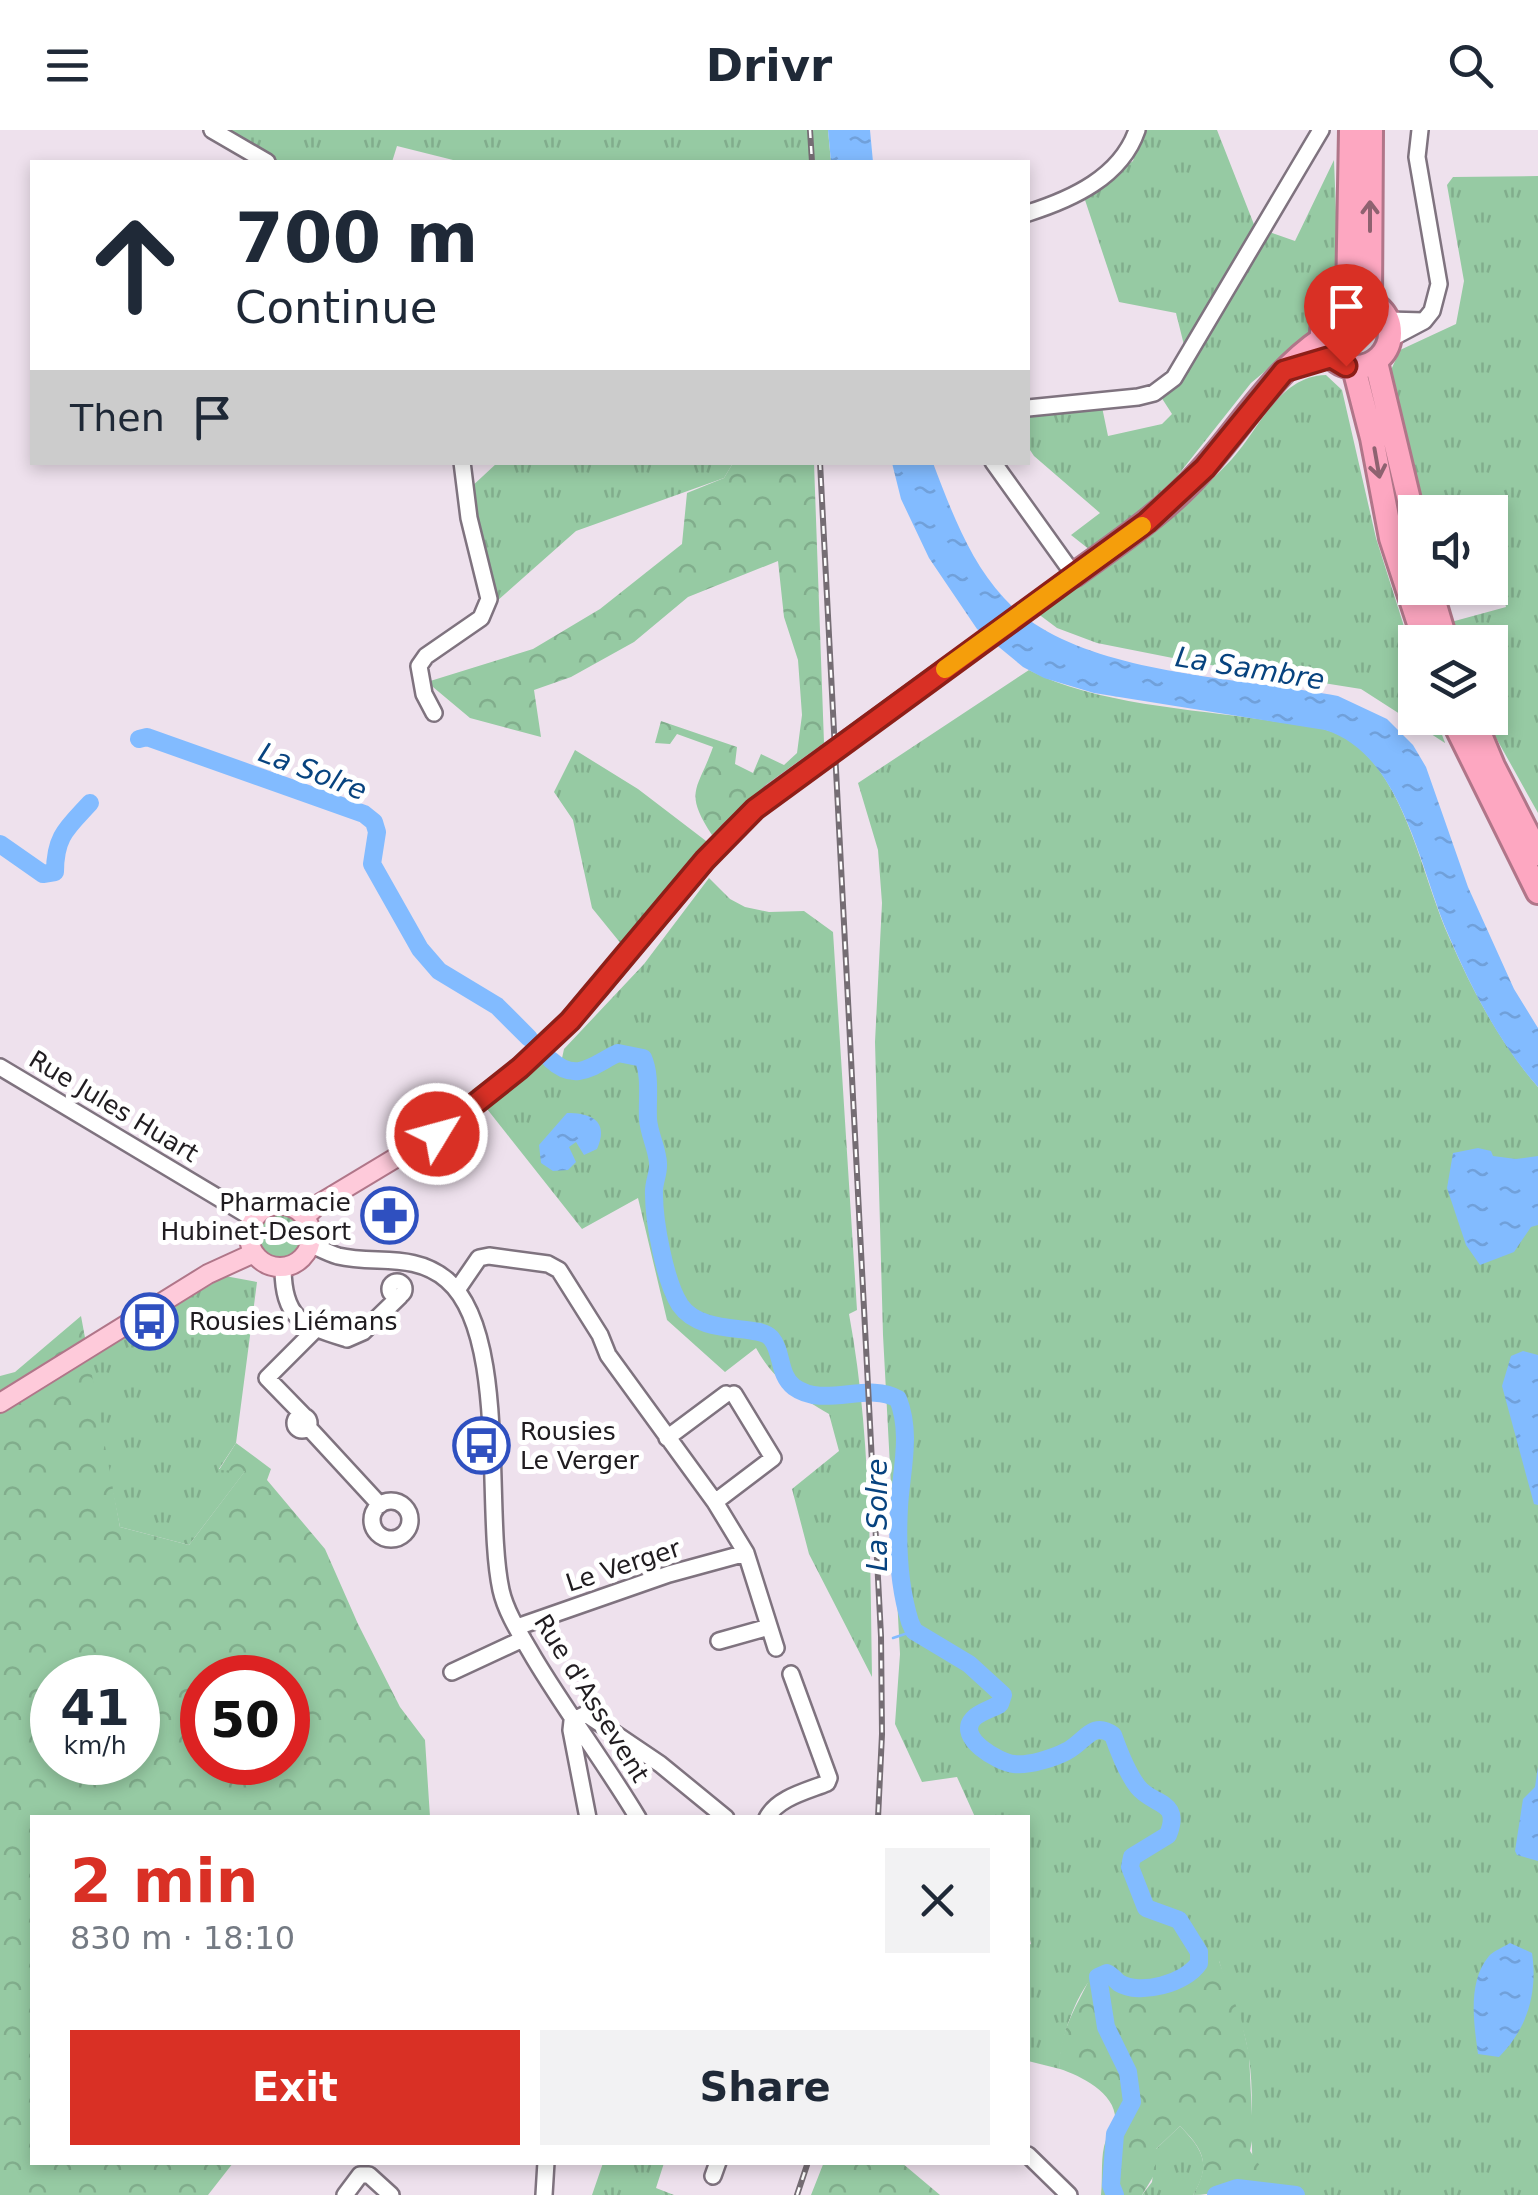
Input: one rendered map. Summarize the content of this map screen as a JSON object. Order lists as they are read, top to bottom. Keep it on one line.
{"streets":{"street":["Rue Jules Huart","Le Verger","Rue d'Assevent"]},"crossings":[["Le Verger","Rue d'Assevent"]],"water":["La Sambre","La Solre"],"places":{"pharmacy":["Pharmacie Hubinet-Desort"],"bus stop":["Rousies Liémans","Rousies Le Verger"]},"page":{"header":"Drivr","turn":["700 m","Continue"],"then":"Then","speed":"41 km/h","limit":"50","heading":["2 min","830 m · 18:10"],"buttons":["Exit","Share"]}}
